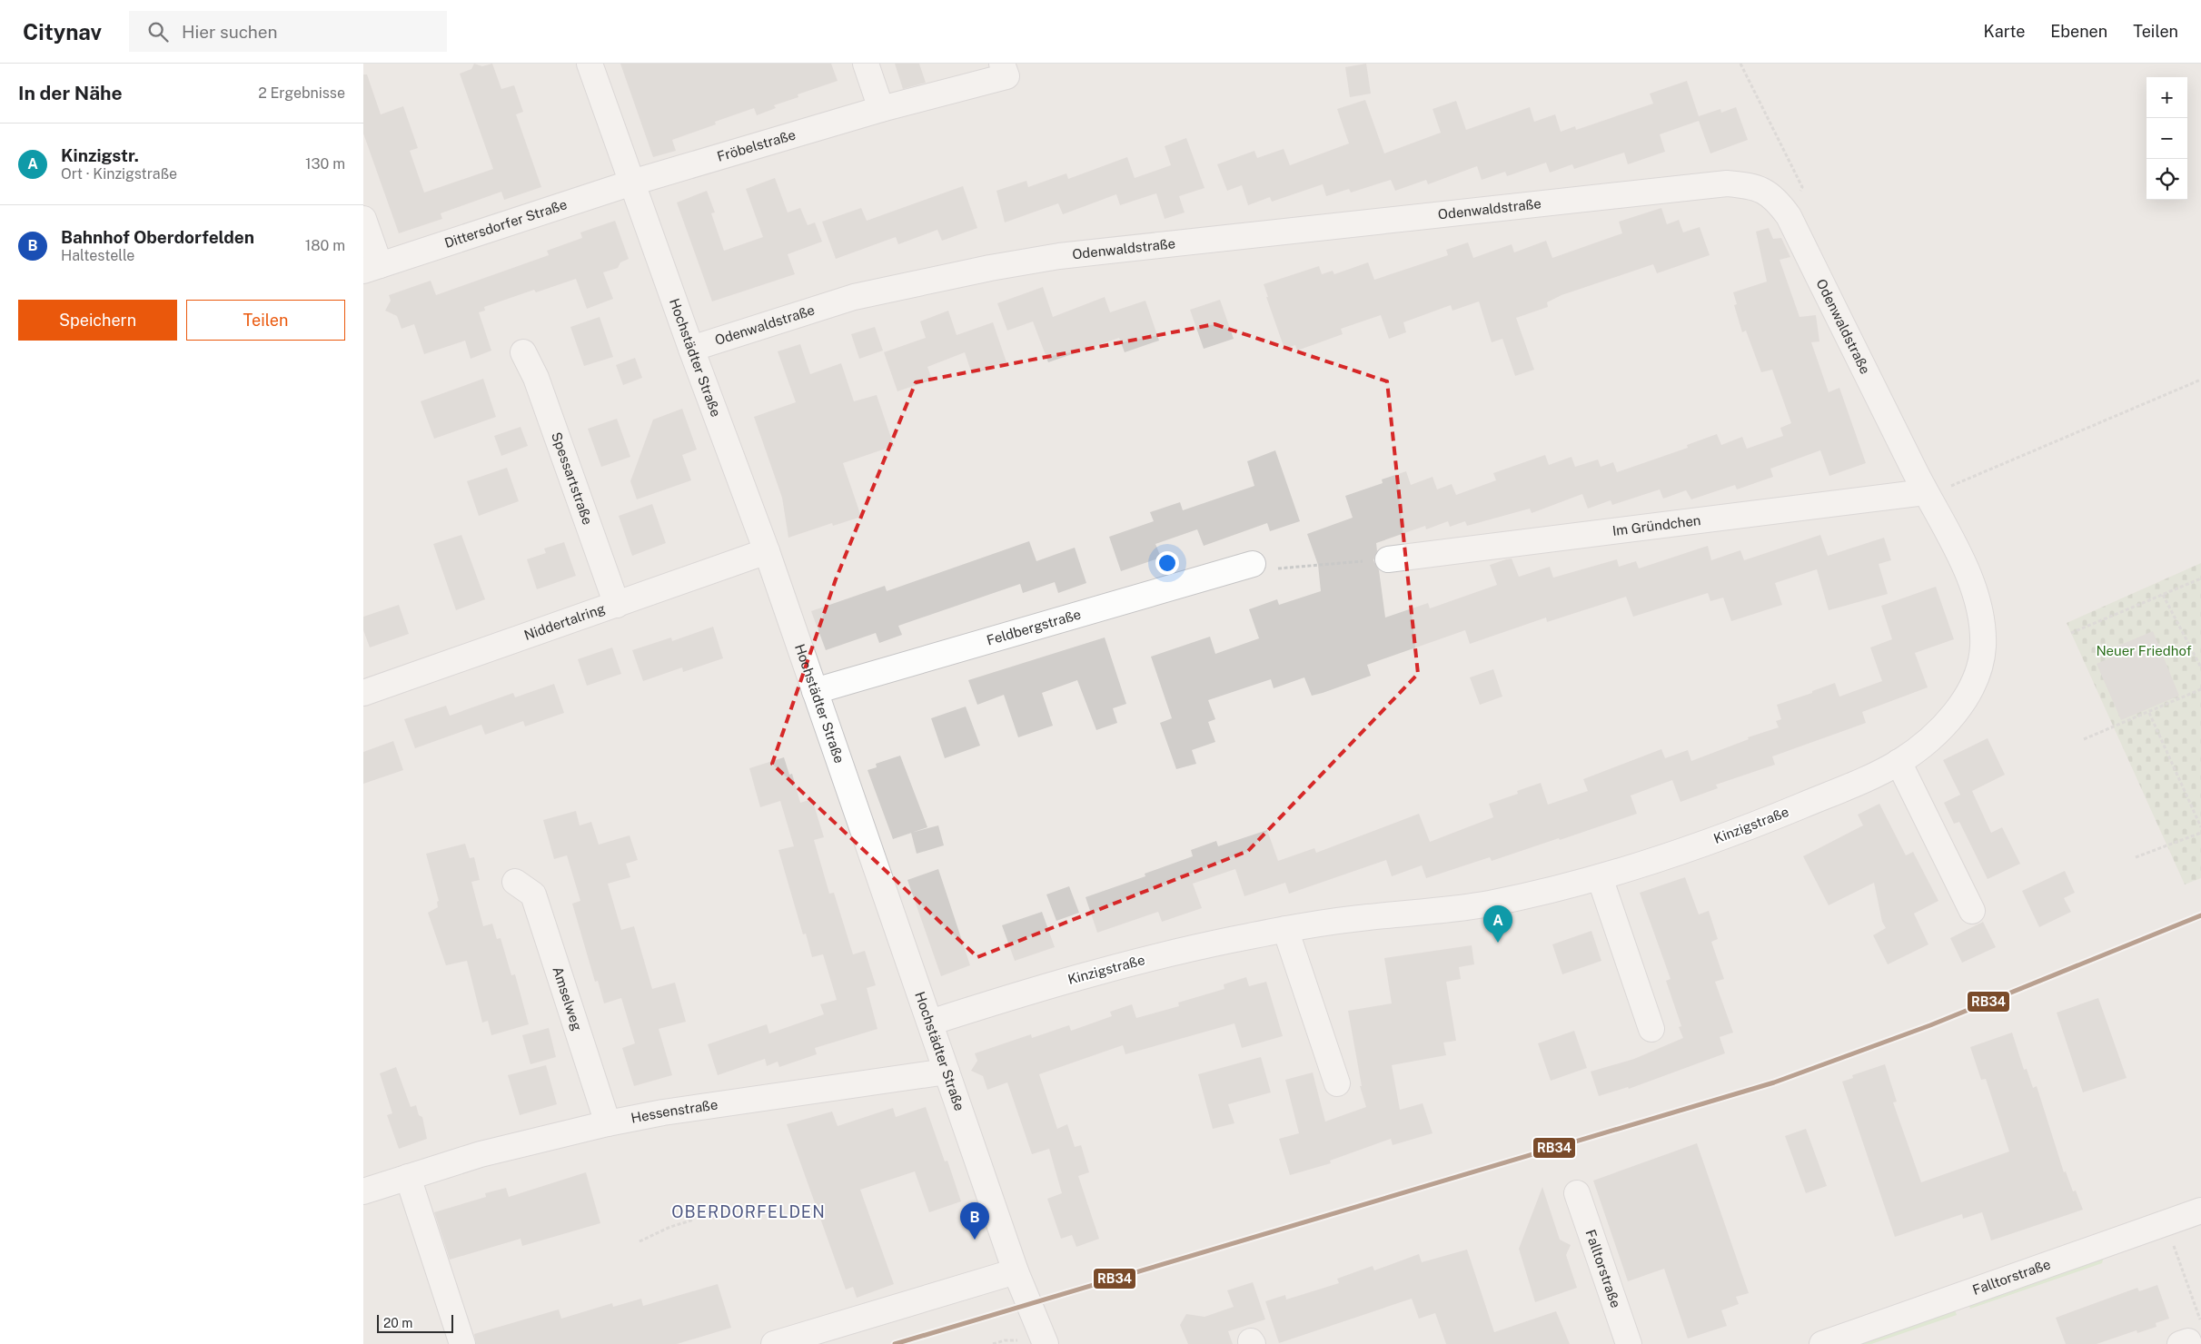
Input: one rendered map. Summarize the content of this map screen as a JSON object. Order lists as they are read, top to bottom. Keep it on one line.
{"streets":{"street":["Fröbelstraße","Odenwaldstraße","Dittersdorfer Straße","Hochstädter Straße","Spessartstraße","Im Gründchen","Niddertalring","Feldbergstraße","Kinzigstraße","Amselweg","Hessenstraße","Falltorstraße"]},"crossings":[["Fröbelstraße","Dittersdorfer Straße"],["Fröbelstraße","Hochstädter Straße"],["Odenwaldstraße","Hochstädter Straße"],["Odenwaldstraße","Im Gründchen"],["Odenwaldstraße","Kinzigstraße"],["Dittersdorfer Straße","Hochstädter Straße"],["Hochstädter Straße","Niddertalring"],["Hochstädter Straße","Feldbergstraße"],["Hochstädter Straße","Kinzigstraße"],["Hochstädter Straße","Hessenstraße"],["Spessartstraße","Niddertalring"],["Amselweg","Hessenstraße"]],"districts":["OBERDORFELDEN"],"parks":["Neuer Friedhof"],"lines":["transit line RB34"],"scale_bar":"20 m","page":{"header":"Citynav","search":"Hier suchen","nav":["Karte","Ebenen","Teilen"],"heading":["In der Nähe","2 Ergebnisse"],"map_buttons":["+","−"],"list":[{"mark":"A","name":"Kinzigstr.","note":"Ort · Kinzigstraße","value":"130 m"},{"mark":"B","name":"Bahnhof Oberdorfelden","note":"Haltestelle","value":"180 m"}],"buttons":["Speichern","Teilen"],"pins":["A","B"],"scale":"20 m"}}
